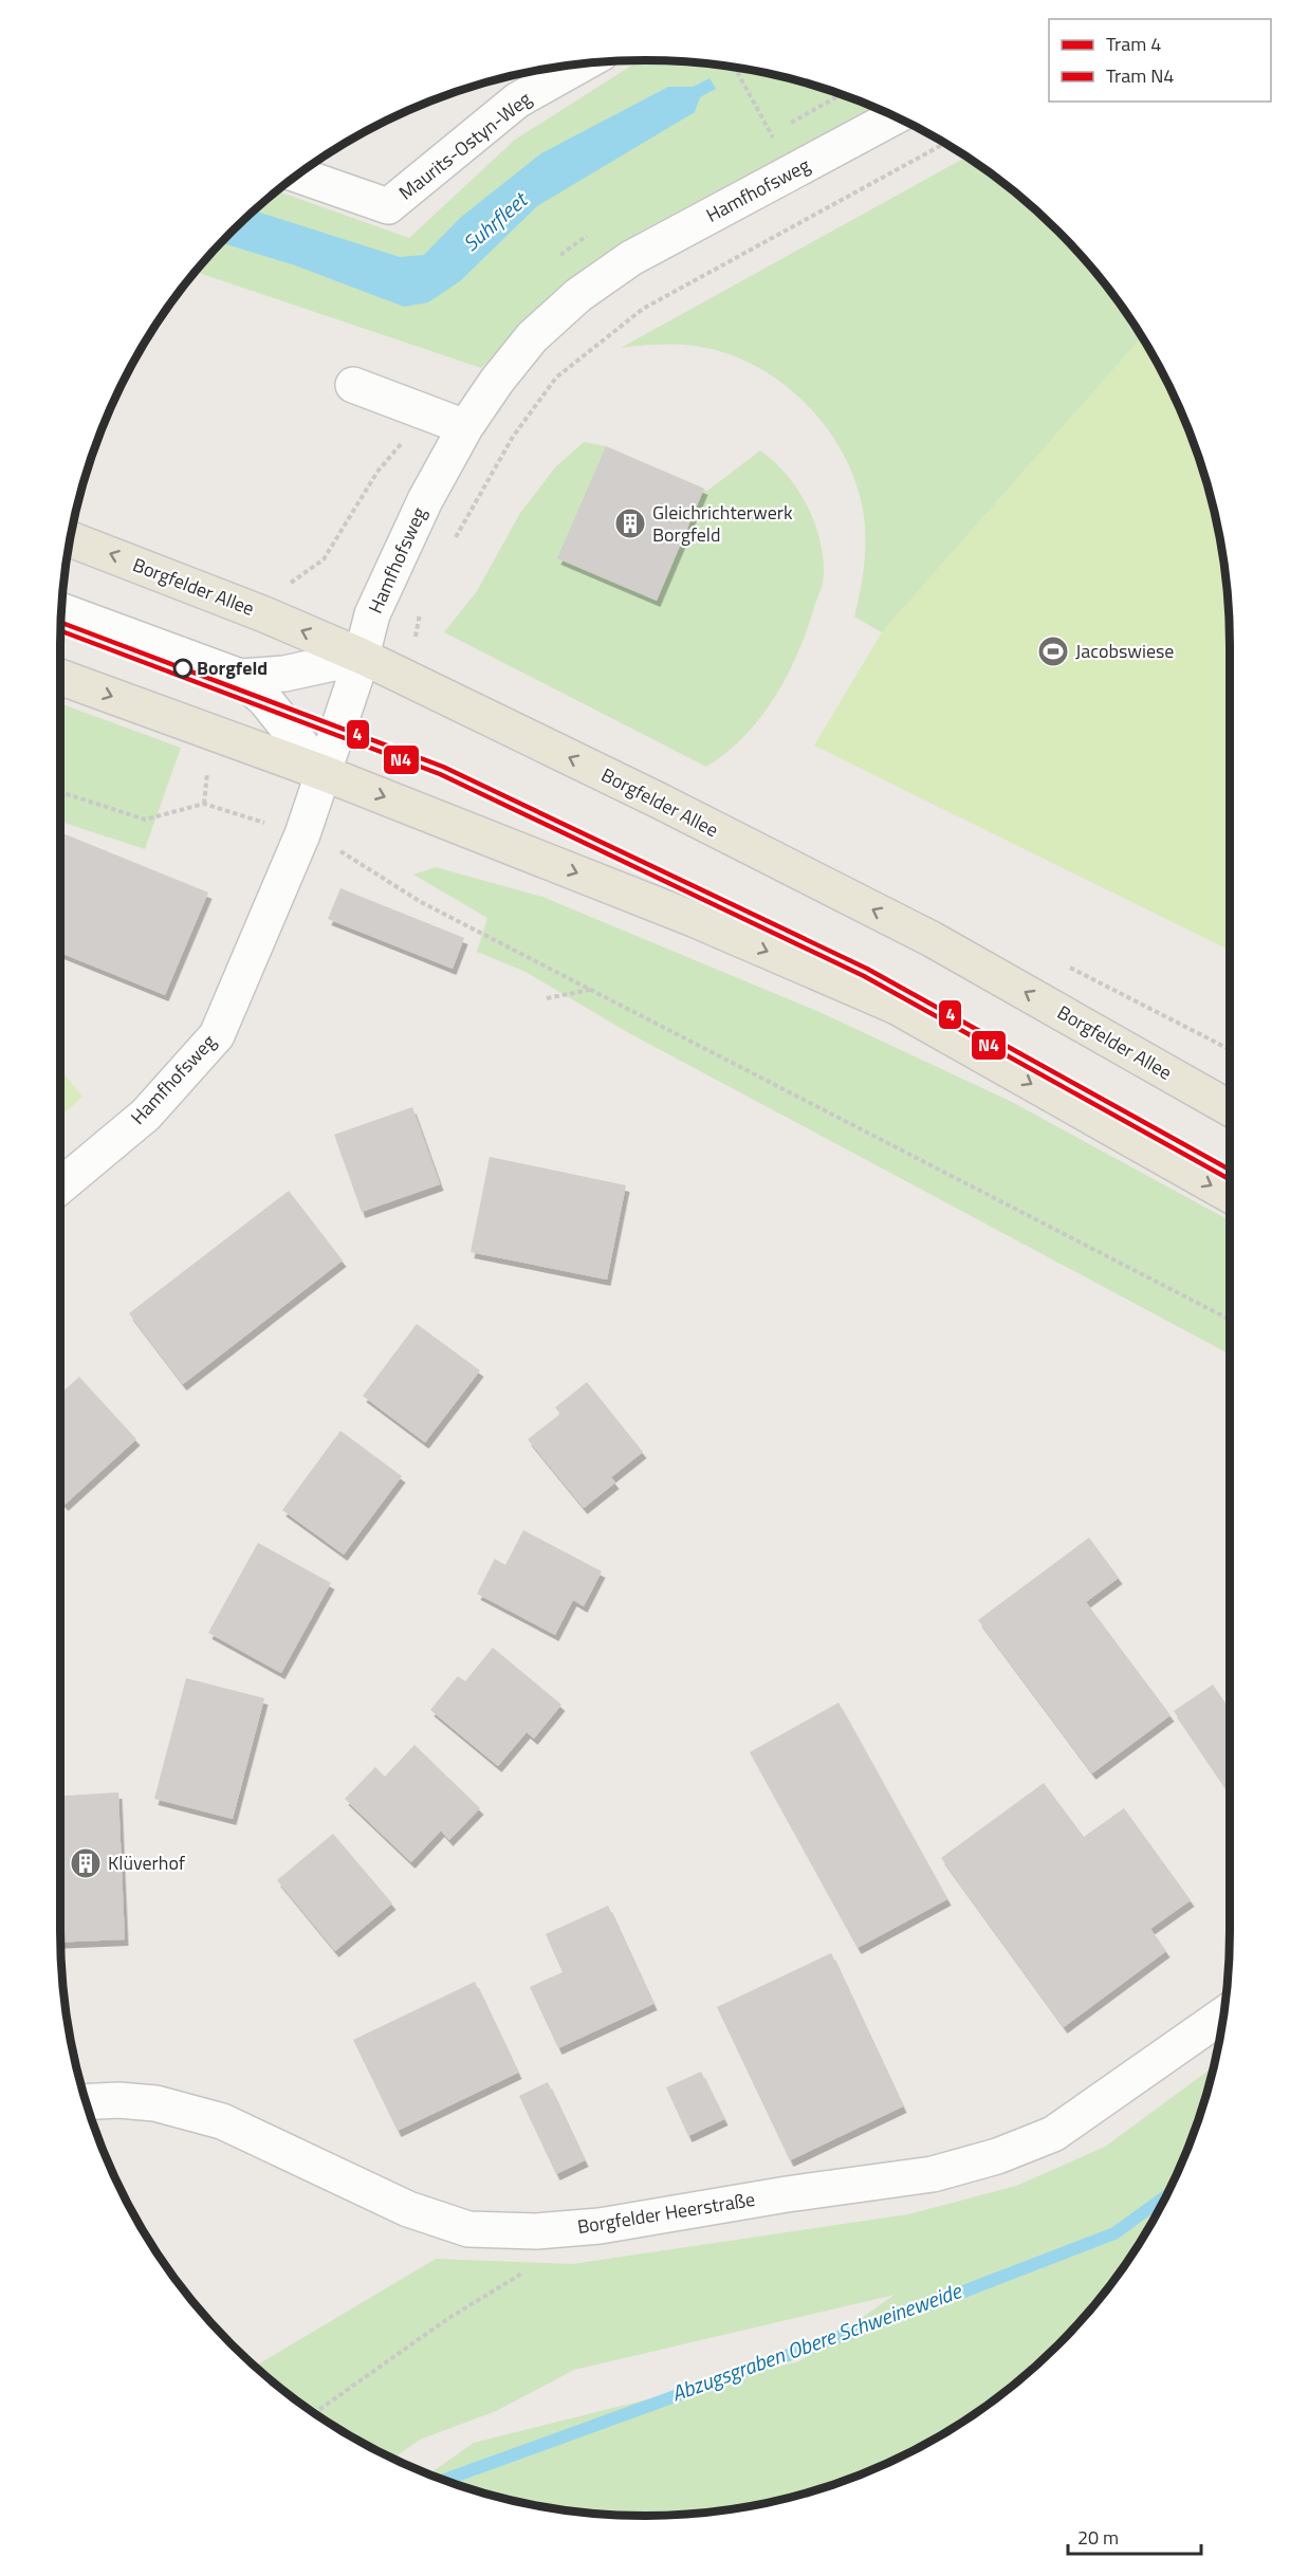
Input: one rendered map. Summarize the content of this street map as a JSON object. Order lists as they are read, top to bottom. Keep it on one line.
{"streets":{"main road":["Borgfelder Allee"],"street":["Maurits-Ostyn-Weg","Hamfhofsweg","Borgfelder Heerstraße"]},"crossings":[["Hamfhofsweg","Borgfelder Allee"]],"water":["Suhrfleet","Abzugsgraben Obere Schweineweide"],"places":{"building":["Gleichrichterwerk Borgfeld","Klüverhof"],"sports":["Jacobswiese"],"other":["Borgfeld"]},"lines":["tram line 4","tram line N4"],"legend":["Tram 4","Tram N4"],"scale_bar":"20 m"}
